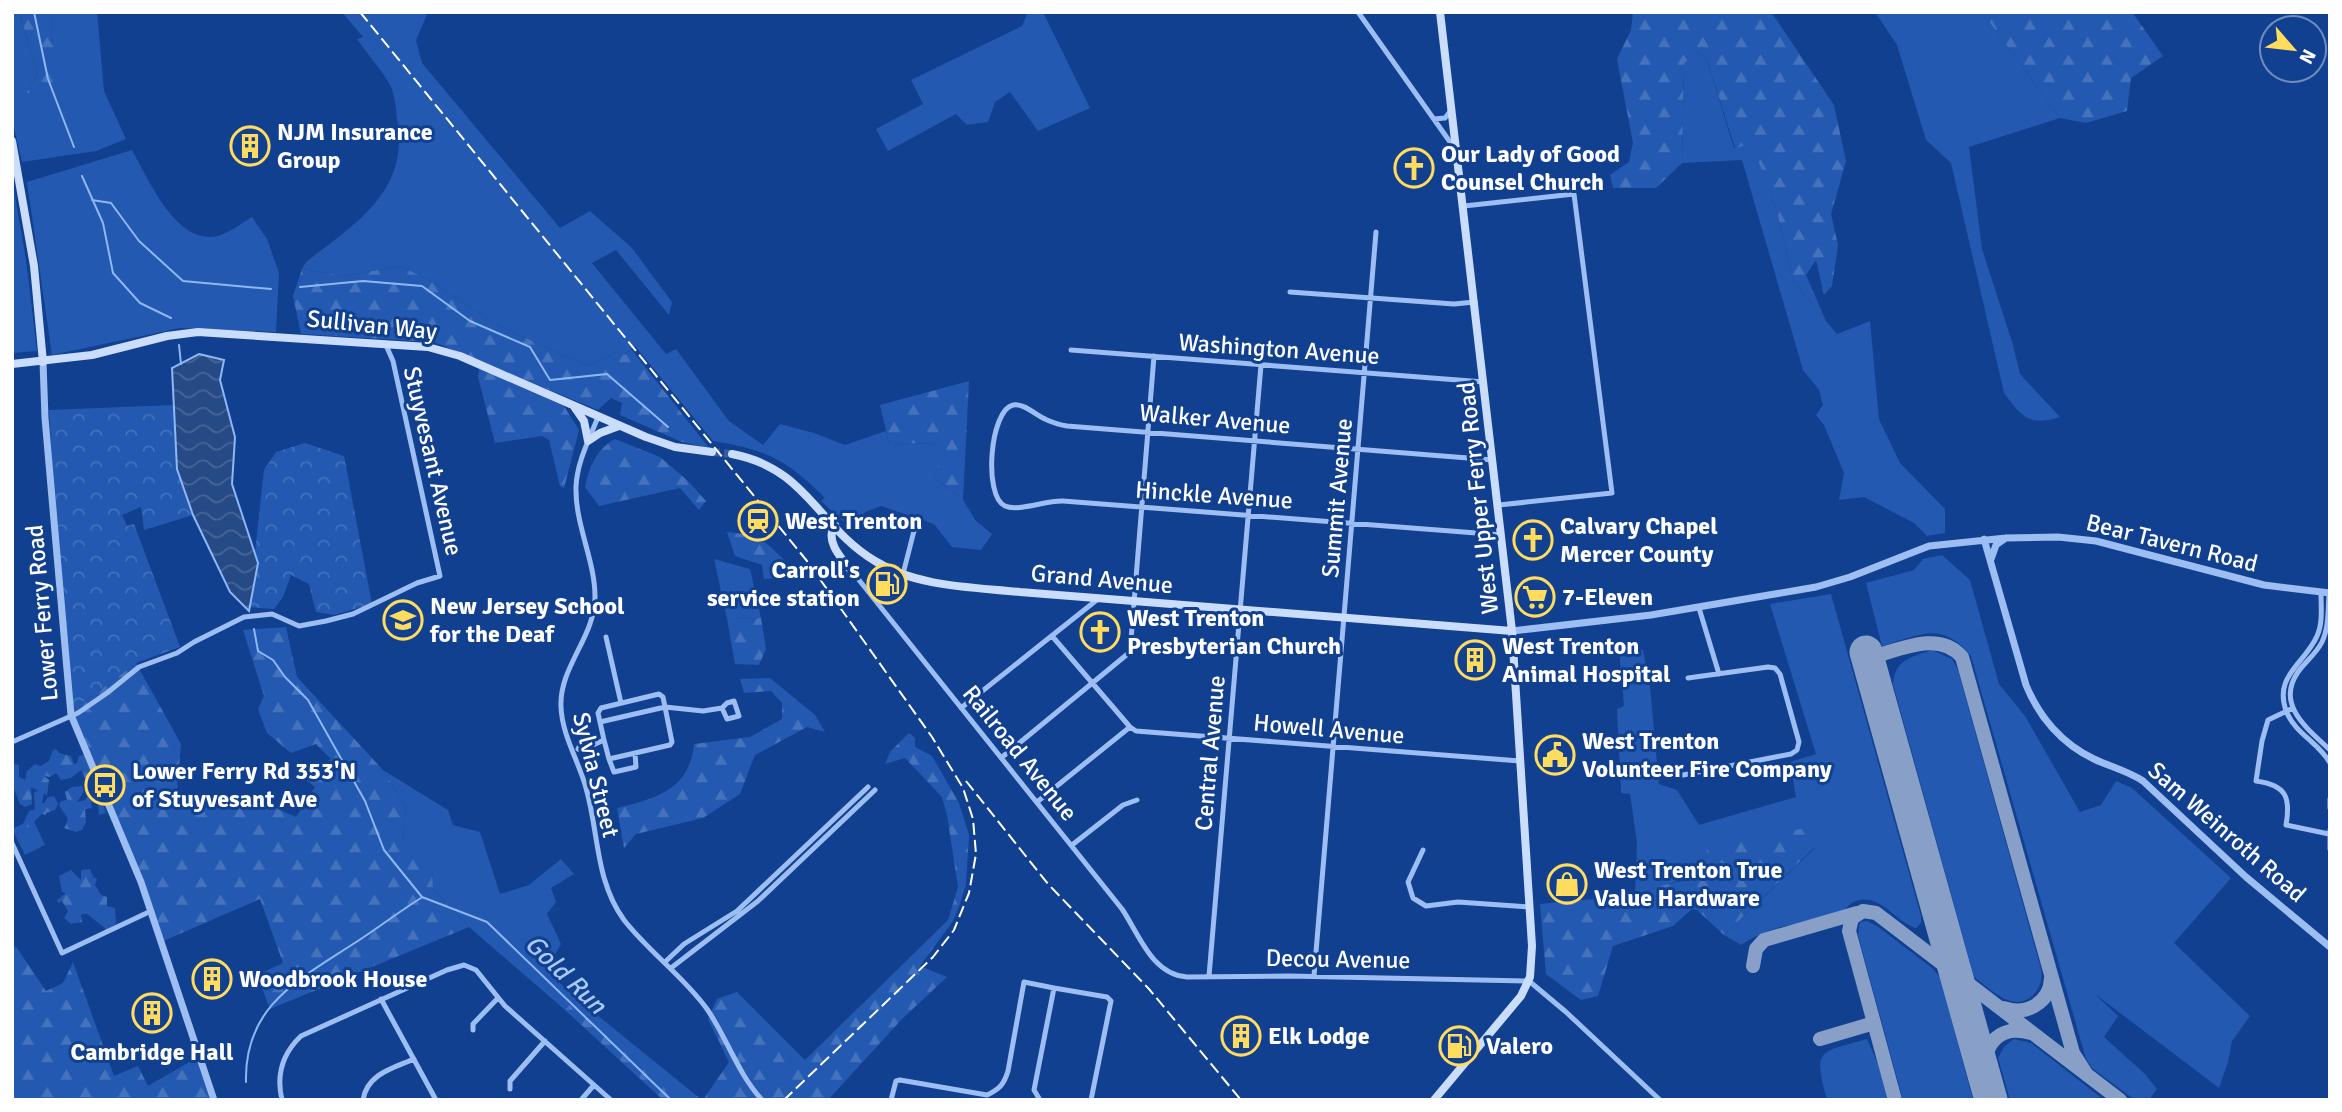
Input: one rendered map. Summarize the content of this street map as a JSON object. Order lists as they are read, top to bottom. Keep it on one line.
{"streets":{"main road":["Sullivan Way","West Upper Ferry Road","Grand Avenue","Lower Ferry Road"],"street":["Washington Avenue","Walker Avenue","Stuyvesant Avenue","Hinckle Avenue","Summit Avenue","Bear Tavern Road","Howell Avenue","Railroad Avenue","Central Avenue","Sylvia Street","Sam Weinroth Road","Decou Avenue"]},"crossings":[["Sullivan Way","Stuyvesant Avenue"],["Sullivan Way","Lower Ferry Road"],["Sullivan Way","Sylvia Street"],["Washington Avenue","Summit Avenue"],["Washington Avenue","West Upper Ferry Road"],["Washington Avenue","Central Avenue"],["Walker Avenue","Hinckle Avenue"],["Walker Avenue","Summit Avenue"],["Walker Avenue","West Upper Ferry Road"],["Walker Avenue","Central Avenue"],["Stuyvesant Avenue","Lower Ferry Road"],["Hinckle Avenue","Summit Avenue"],["Hinckle Avenue","West Upper Ferry Road"],["Hinckle Avenue","Central Avenue"],["Summit Avenue","Grand Avenue"],["Summit Avenue","Howell Avenue"],["Summit Avenue","Decou Avenue"],["West Upper Ferry Road","Bear Tavern Road"],["West Upper Ferry Road","Grand Avenue"],["West Upper Ferry Road","Howell Avenue"],["West Upper Ferry Road","Decou Avenue"],["Bear Tavern Road","Grand Avenue"],["Bear Tavern Road","Sam Weinroth Road"],["Grand Avenue","Central Avenue"],["Howell Avenue","Central Avenue"],["Railroad Avenue","Decou Avenue"],["Central Avenue","Decou Avenue"]],"water":["Gold Run"],"places":{"building":["NJM Insurance Group","West Trenton Animal Hospital","Woodbrook House","Cambridge Hall","Elk Lodge"],"church":["Our Lady of Good Counsel Church","Calvary Chapel Mercer County","West Trenton Presbyterian Church"],"station":["West Trenton"],"fuel station":["Carroll's service station","Valero"],"supermarket":["7-Eleven"],"school or university":["New Jersey School for the Deaf"],"public building":["West Trenton Volunteer Fire Company"],"bus stop":["Lower Ferry Rd 353'N of Stuyvesant Ave"],"shop":["West Trenton True Value Hardware"]},"north":"bottom right"}
